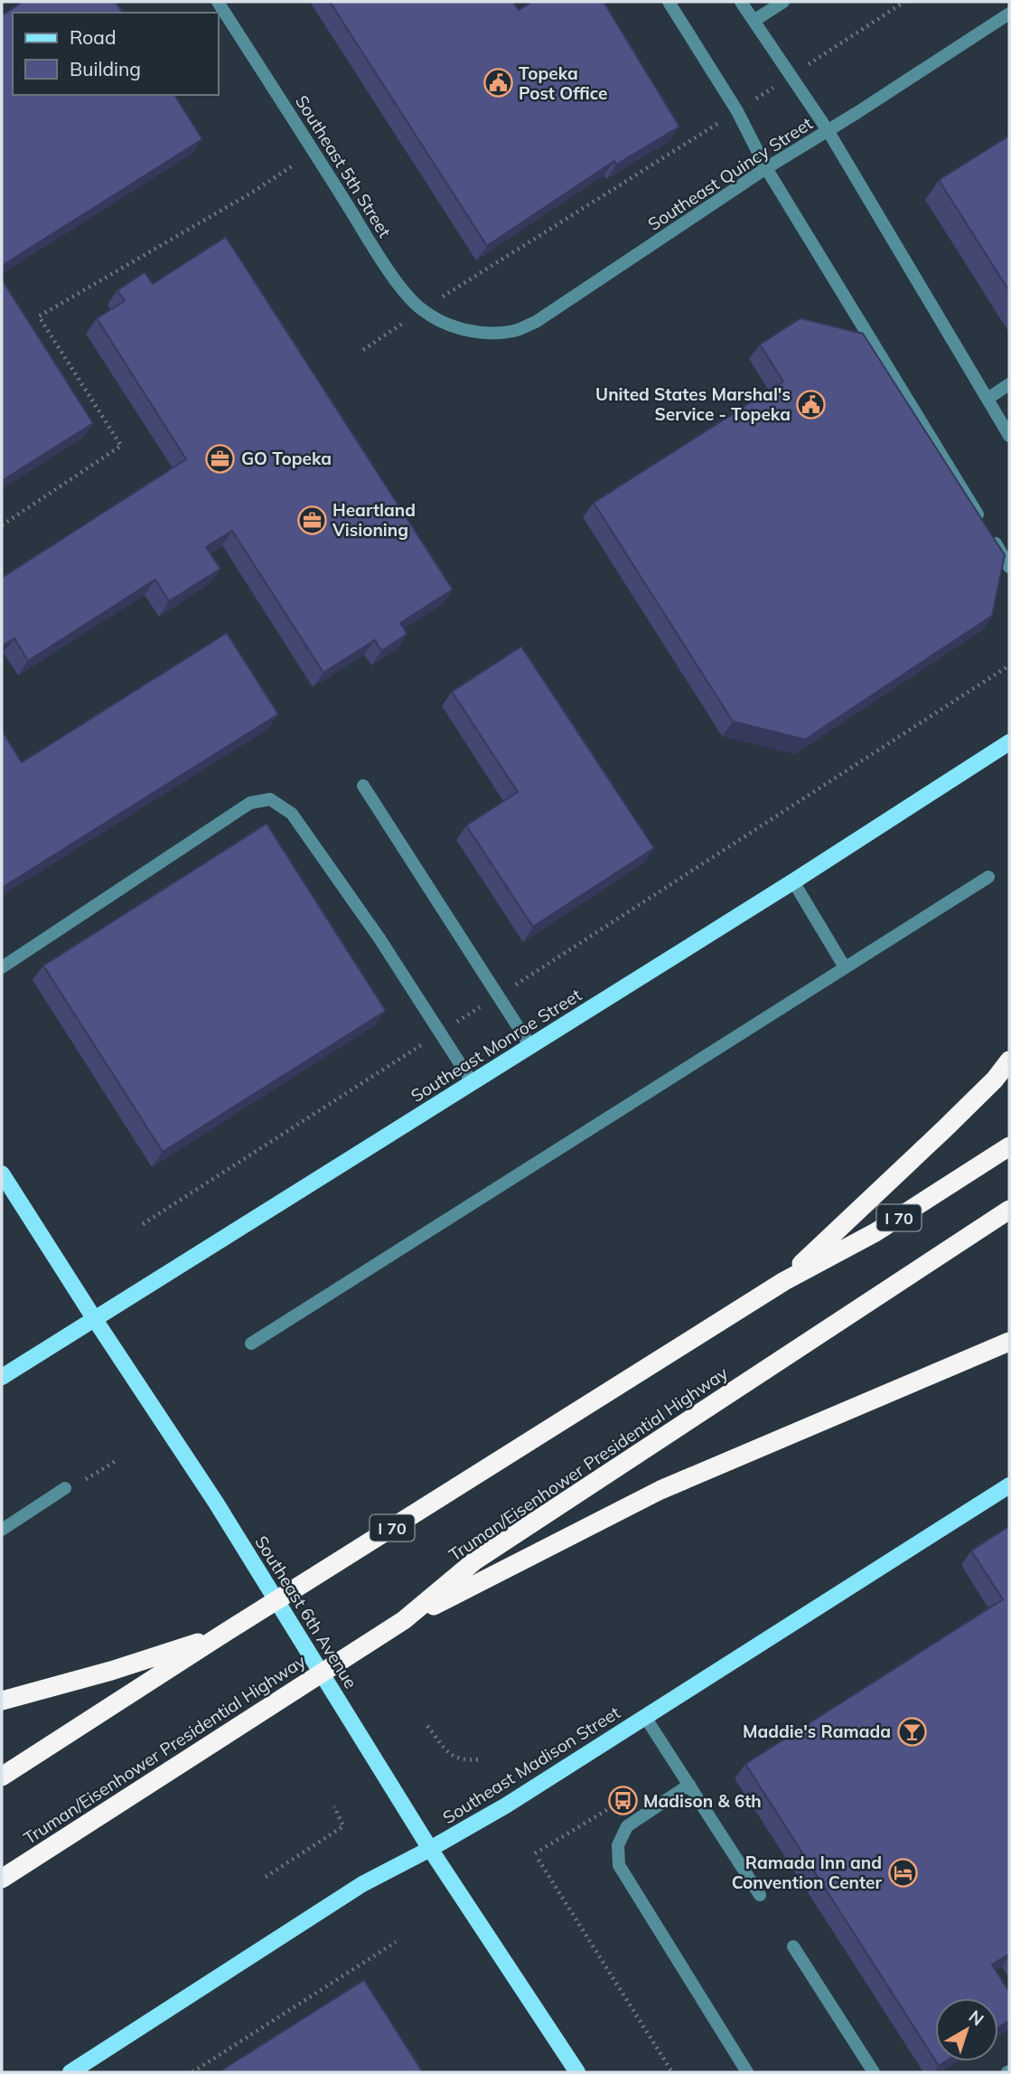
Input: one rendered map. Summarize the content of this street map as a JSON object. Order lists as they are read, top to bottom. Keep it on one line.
{"streets":{"highway":["I 70","Truman/Eisenhower Presidential Highway"],"main road":["Southeast Monroe Street","Southeast 6th Avenue","Southeast Madison Street"],"street":["Southeast 5th Street","Southeast Quincy Street"]},"crossings":[["Southeast 5th Street","Southeast Quincy Street"],["Southeast Monroe Street","Southeast 6th Avenue"],["Southeast 6th Avenue","Southeast Madison Street"]],"places":{"public building":["Topeka Post Office","United States Marshal's Service - Topeka"],"office":["GO Topeka","Heartland Visioning"],"bar":["Maddie's Ramada"],"bus stop":["Madison & 6th"],"hotel":["Ramada Inn and Convention Center"]},"legend":["Road","Building"],"north":"top right"}
